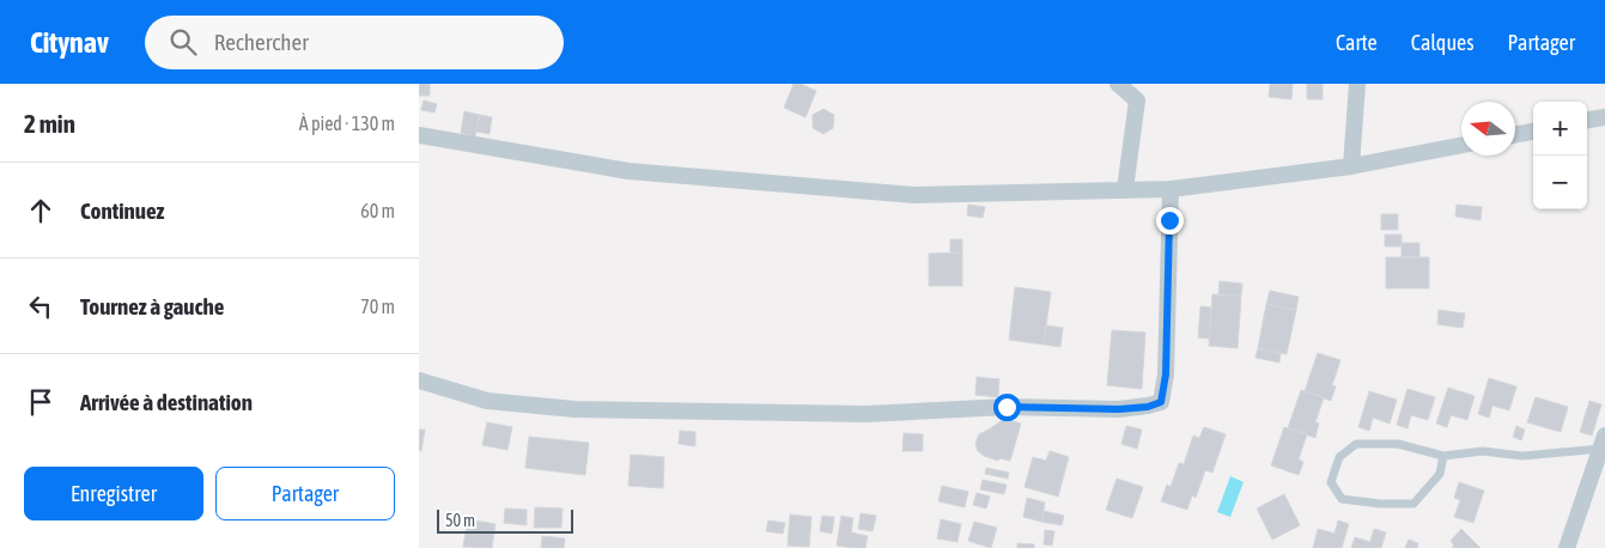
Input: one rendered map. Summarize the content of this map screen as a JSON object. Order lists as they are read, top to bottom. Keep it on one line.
{"scale_bar":"50 m","north":"left","page":{"header":"Citynav","search":"Rechercher","nav":["Carte","Calques","Partager"],"heading":["2 min","À pied · 130 m"],"map_buttons":["+","−"],"list":[["Continuez","60 m"],["Tournez à gauche","70 m"],"Arrivée à destination"],"buttons":["Enregistrer","Partager"],"scale":"50 m"}}
